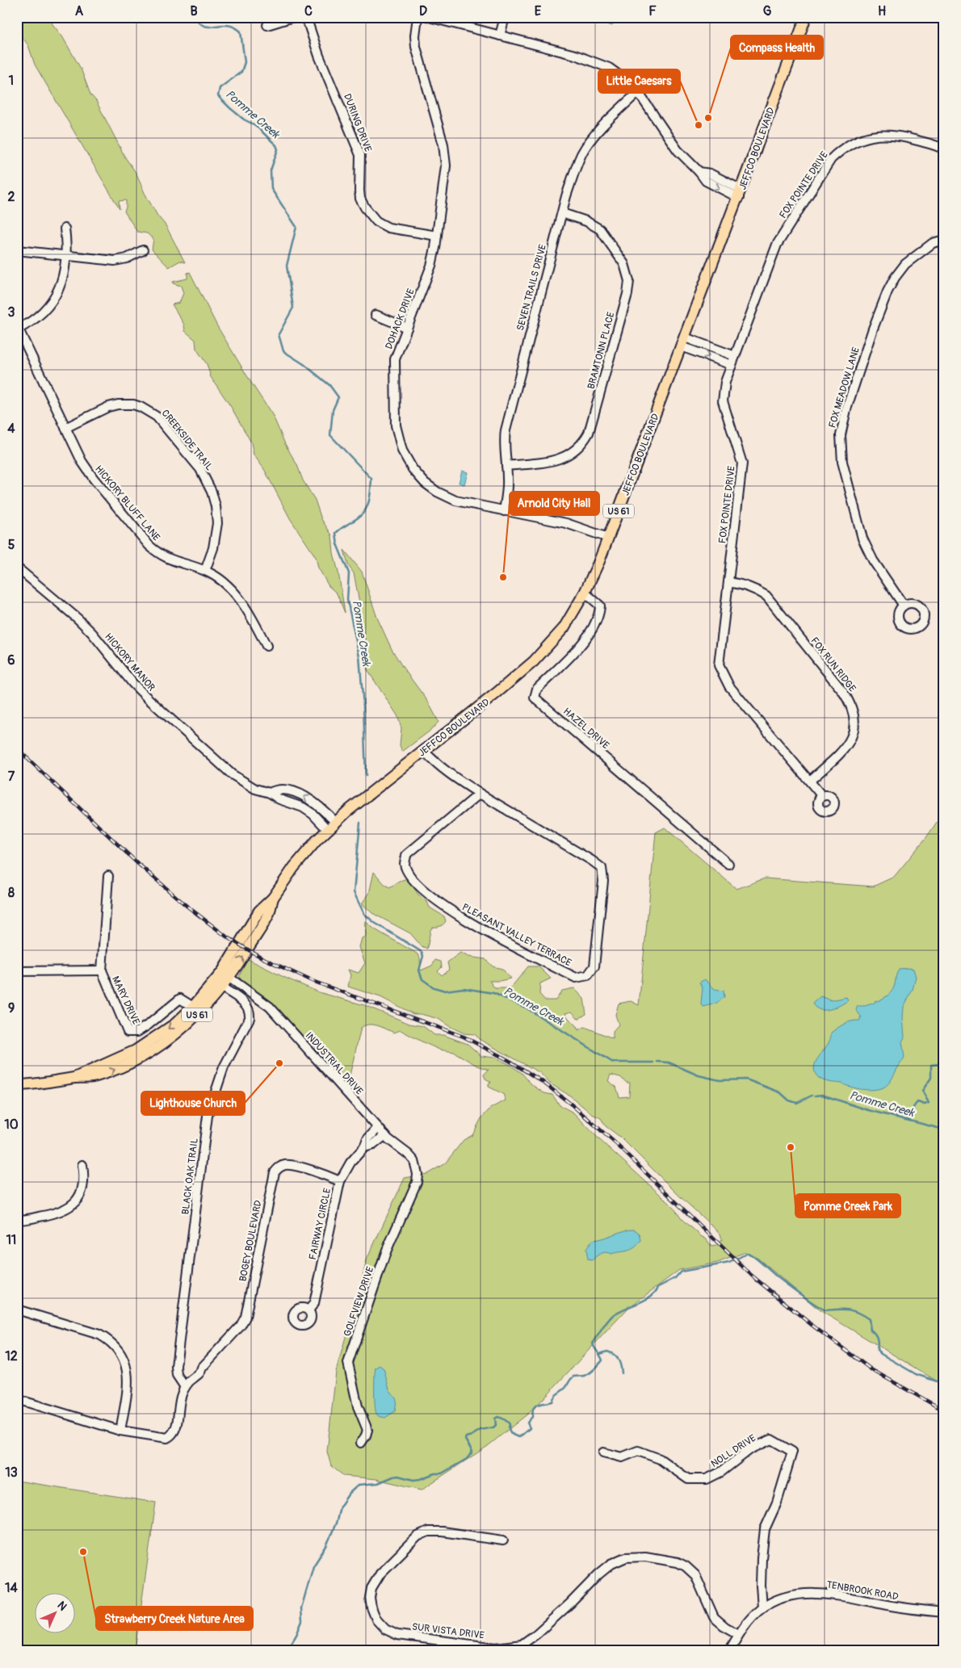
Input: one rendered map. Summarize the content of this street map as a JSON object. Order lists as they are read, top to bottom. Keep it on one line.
{"streets":{"main road":["JEFFCO BOULEVARD","US 61"],"street":["DURING DRIVE","FOX POINTE DRIVE","SEVEN TRAILS DRIVE","DOHACK DRIVE","BRAMTONN PLACE","FOX MEADOW LANE","CREEKSIDE TRAIL","HICKORY BLUFF LANE","HICKORY MANOR","FOX RUN RIDGE","HAZEL DRIVE","PLEASANT VALLEY TERRACE","MARY DRIVE","INDUSTRIAL DRIVE","BLACK OAK TRAIL","FAIRWAY CIRCLE","BOGEY BOULEVARD","GOLFVIEW DRIVE","NOLL DRIVE","TENBROOK ROAD","SUR VISTA DRIVE"]},"crossings":[["DURING DRIVE","DOHACK DRIVE"],["JEFFCO BOULEVARD","DOHACK DRIVE"],["JEFFCO BOULEVARD","HICKORY MANOR"],["JEFFCO BOULEVARD","HAZEL DRIVE"],["JEFFCO BOULEVARD","PLEASANT VALLEY TERRACE"],["JEFFCO BOULEVARD","MARY DRIVE"],["JEFFCO BOULEVARD","INDUSTRIAL DRIVE"],["JEFFCO BOULEVARD","BLACK OAK TRAIL"],["FOX POINTE DRIVE","FOX RUN RIDGE"],["SEVEN TRAILS DRIVE","DOHACK DRIVE"],["SEVEN TRAILS DRIVE","BRAMTONN PLACE"],["CREEKSIDE TRAIL","HICKORY BLUFF LANE"],["INDUSTRIAL DRIVE","FAIRWAY CIRCLE"],["INDUSTRIAL DRIVE","GOLFVIEW DRIVE"],["BLACK OAK TRAIL","BOGEY BOULEVARD"],["FAIRWAY CIRCLE","BOGEY BOULEVARD"],["NOLL DRIVE","TENBROOK ROAD"],["TENBROOK ROAD","SUR VISTA DRIVE"]],"water":["Pomme Creek"],"places":["Compass Health","Little Caesars","Arnold City Hall","Lighthouse Church","Pomme Creek Park","Strawberry Creek Nature Area"],"north":"top right","grid":{"columns":["A","B","C","D","E","F","G","H"],"rows":["1","2","3","4","5","6","7","8","9","10","11","12","13","14"]}}
